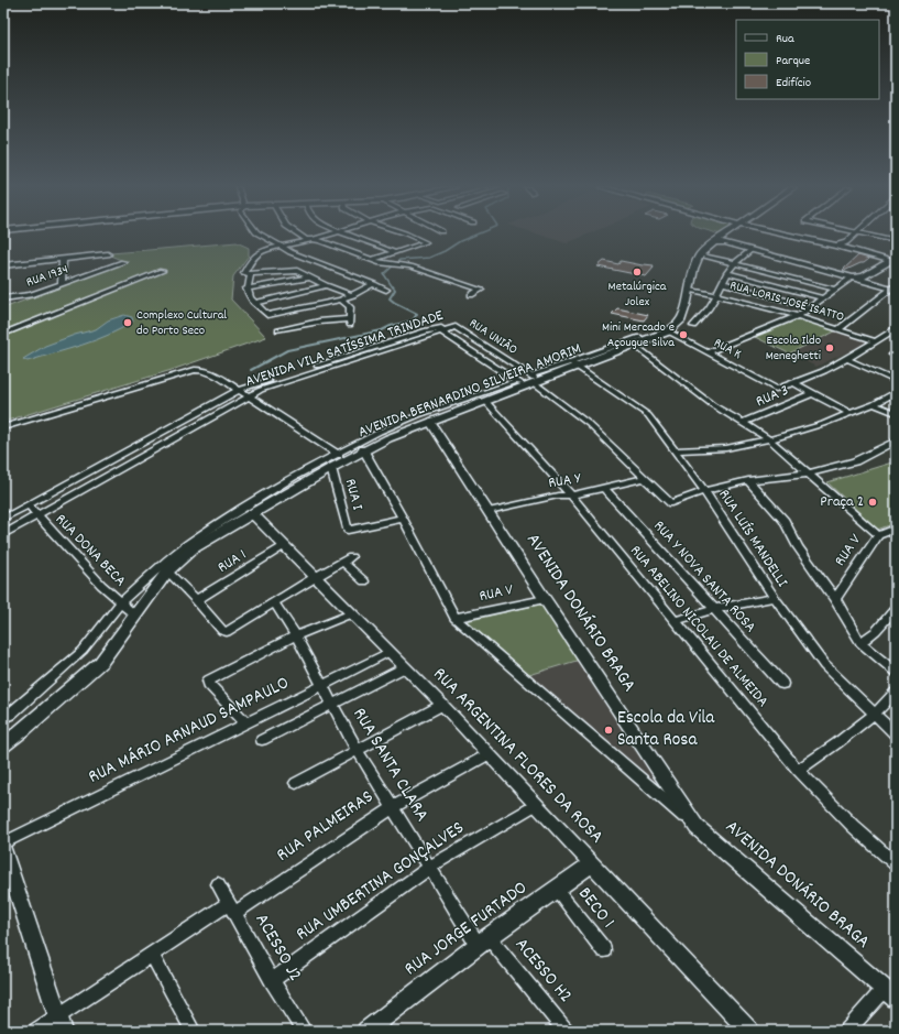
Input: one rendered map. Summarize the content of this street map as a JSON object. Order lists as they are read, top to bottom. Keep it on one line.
{"streets":{"main road":["AVENIDA BERNARDINO SILVEIRA AMORIM"],"street":["RUA 1934","RUA LORIS JOSÉ ISATTO","RUA UNIÃO","AVENIDA VILA SATÍSSIMA TRINDADE","RUA K","RUA 3","RUA Y","RUA I","RUA LUÍS MANDELLI","RUA DONA BECA","RUA V","RUA 1","RUA Y NOVA SANTA ROSA","AVENIDA DONÁRIO BRAGA","RUA ABELINO NICOLAU DE ALMEIDA","RUA MÁRIO ARNAUD SAMPAULO","RUA ARGENTINA FLORES DA ROSA","RUA SANTA CLARA","RUA PALMEIRAS","RUA UMBERTINA GONÇALVES","BECO 1","RUA JORGE FURTADO","ACESSO J2","ACESSO H2"]},"crossings":[["RUA LORIS JOSÉ ISATTO","AVENIDA BERNARDINO SILVEIRA AMORIM"],["RUA UNIÃO","AVENIDA VILA SATÍSSIMA TRINDADE"],["RUA UNIÃO","AVENIDA BERNARDINO SILVEIRA AMORIM"],["AVENIDA VILA SATÍSSIMA TRINDADE","RUA DONA BECA"],["RUA K","AVENIDA BERNARDINO SILVEIRA AMORIM"],["AVENIDA BERNARDINO SILVEIRA AMORIM","RUA I"],["AVENIDA BERNARDINO SILVEIRA AMORIM","RUA LUÍS MANDELLI"],["AVENIDA BERNARDINO SILVEIRA AMORIM","RUA DONA BECA"],["AVENIDA BERNARDINO SILVEIRA AMORIM","AVENIDA DONÁRIO BRAGA"],["AVENIDA BERNARDINO SILVEIRA AMORIM","RUA ABELINO NICOLAU DE ALMEIDA"],["AVENIDA BERNARDINO SILVEIRA AMORIM","RUA ARGENTINA FLORES DA ROSA"],["RUA Y","RUA Y NOVA SANTA ROSA"],["RUA Y","AVENIDA DONÁRIO BRAGA"],["RUA Y","RUA ABELINO NICOLAU DE ALMEIDA"],["RUA V","AVENIDA DONÁRIO BRAGA"],["RUA 1","RUA ARGENTINA FLORES DA ROSA"],["RUA MÁRIO ARNAUD SAMPAULO","RUA ARGENTINA FLORES DA ROSA"],["RUA MÁRIO ARNAUD SAMPAULO","RUA SANTA CLARA"],["RUA ARGENTINA FLORES DA ROSA","RUA PALMEIRAS"],["RUA ARGENTINA FLORES DA ROSA","RUA UMBERTINA GONÇALVES"],["RUA ARGENTINA FLORES DA ROSA","RUA JORGE FURTADO"],["RUA SANTA CLARA","RUA PALMEIRAS"],["RUA SANTA CLARA","RUA UMBERTINA GONÇALVES"],["RUA SANTA CLARA","RUA JORGE FURTADO"],["RUA SANTA CLARA","ACESSO H2"],["RUA PALMEIRAS","ACESSO J2"],["RUA UMBERTINA GONÇALVES","ACESSO J2"],["BECO 1","RUA JORGE FURTADO"],["RUA JORGE FURTADO","ACESSO H2"]],"places":["Metalúrgica Jolex","Complexo Cultural do Porto Seco","Mini Mercado e Açougue Silva","Escola Ildo Meneghetti","Praça 2","Escola da Vila Santa Rosa"],"legend":["Rua","Parque","Edifício"]}
